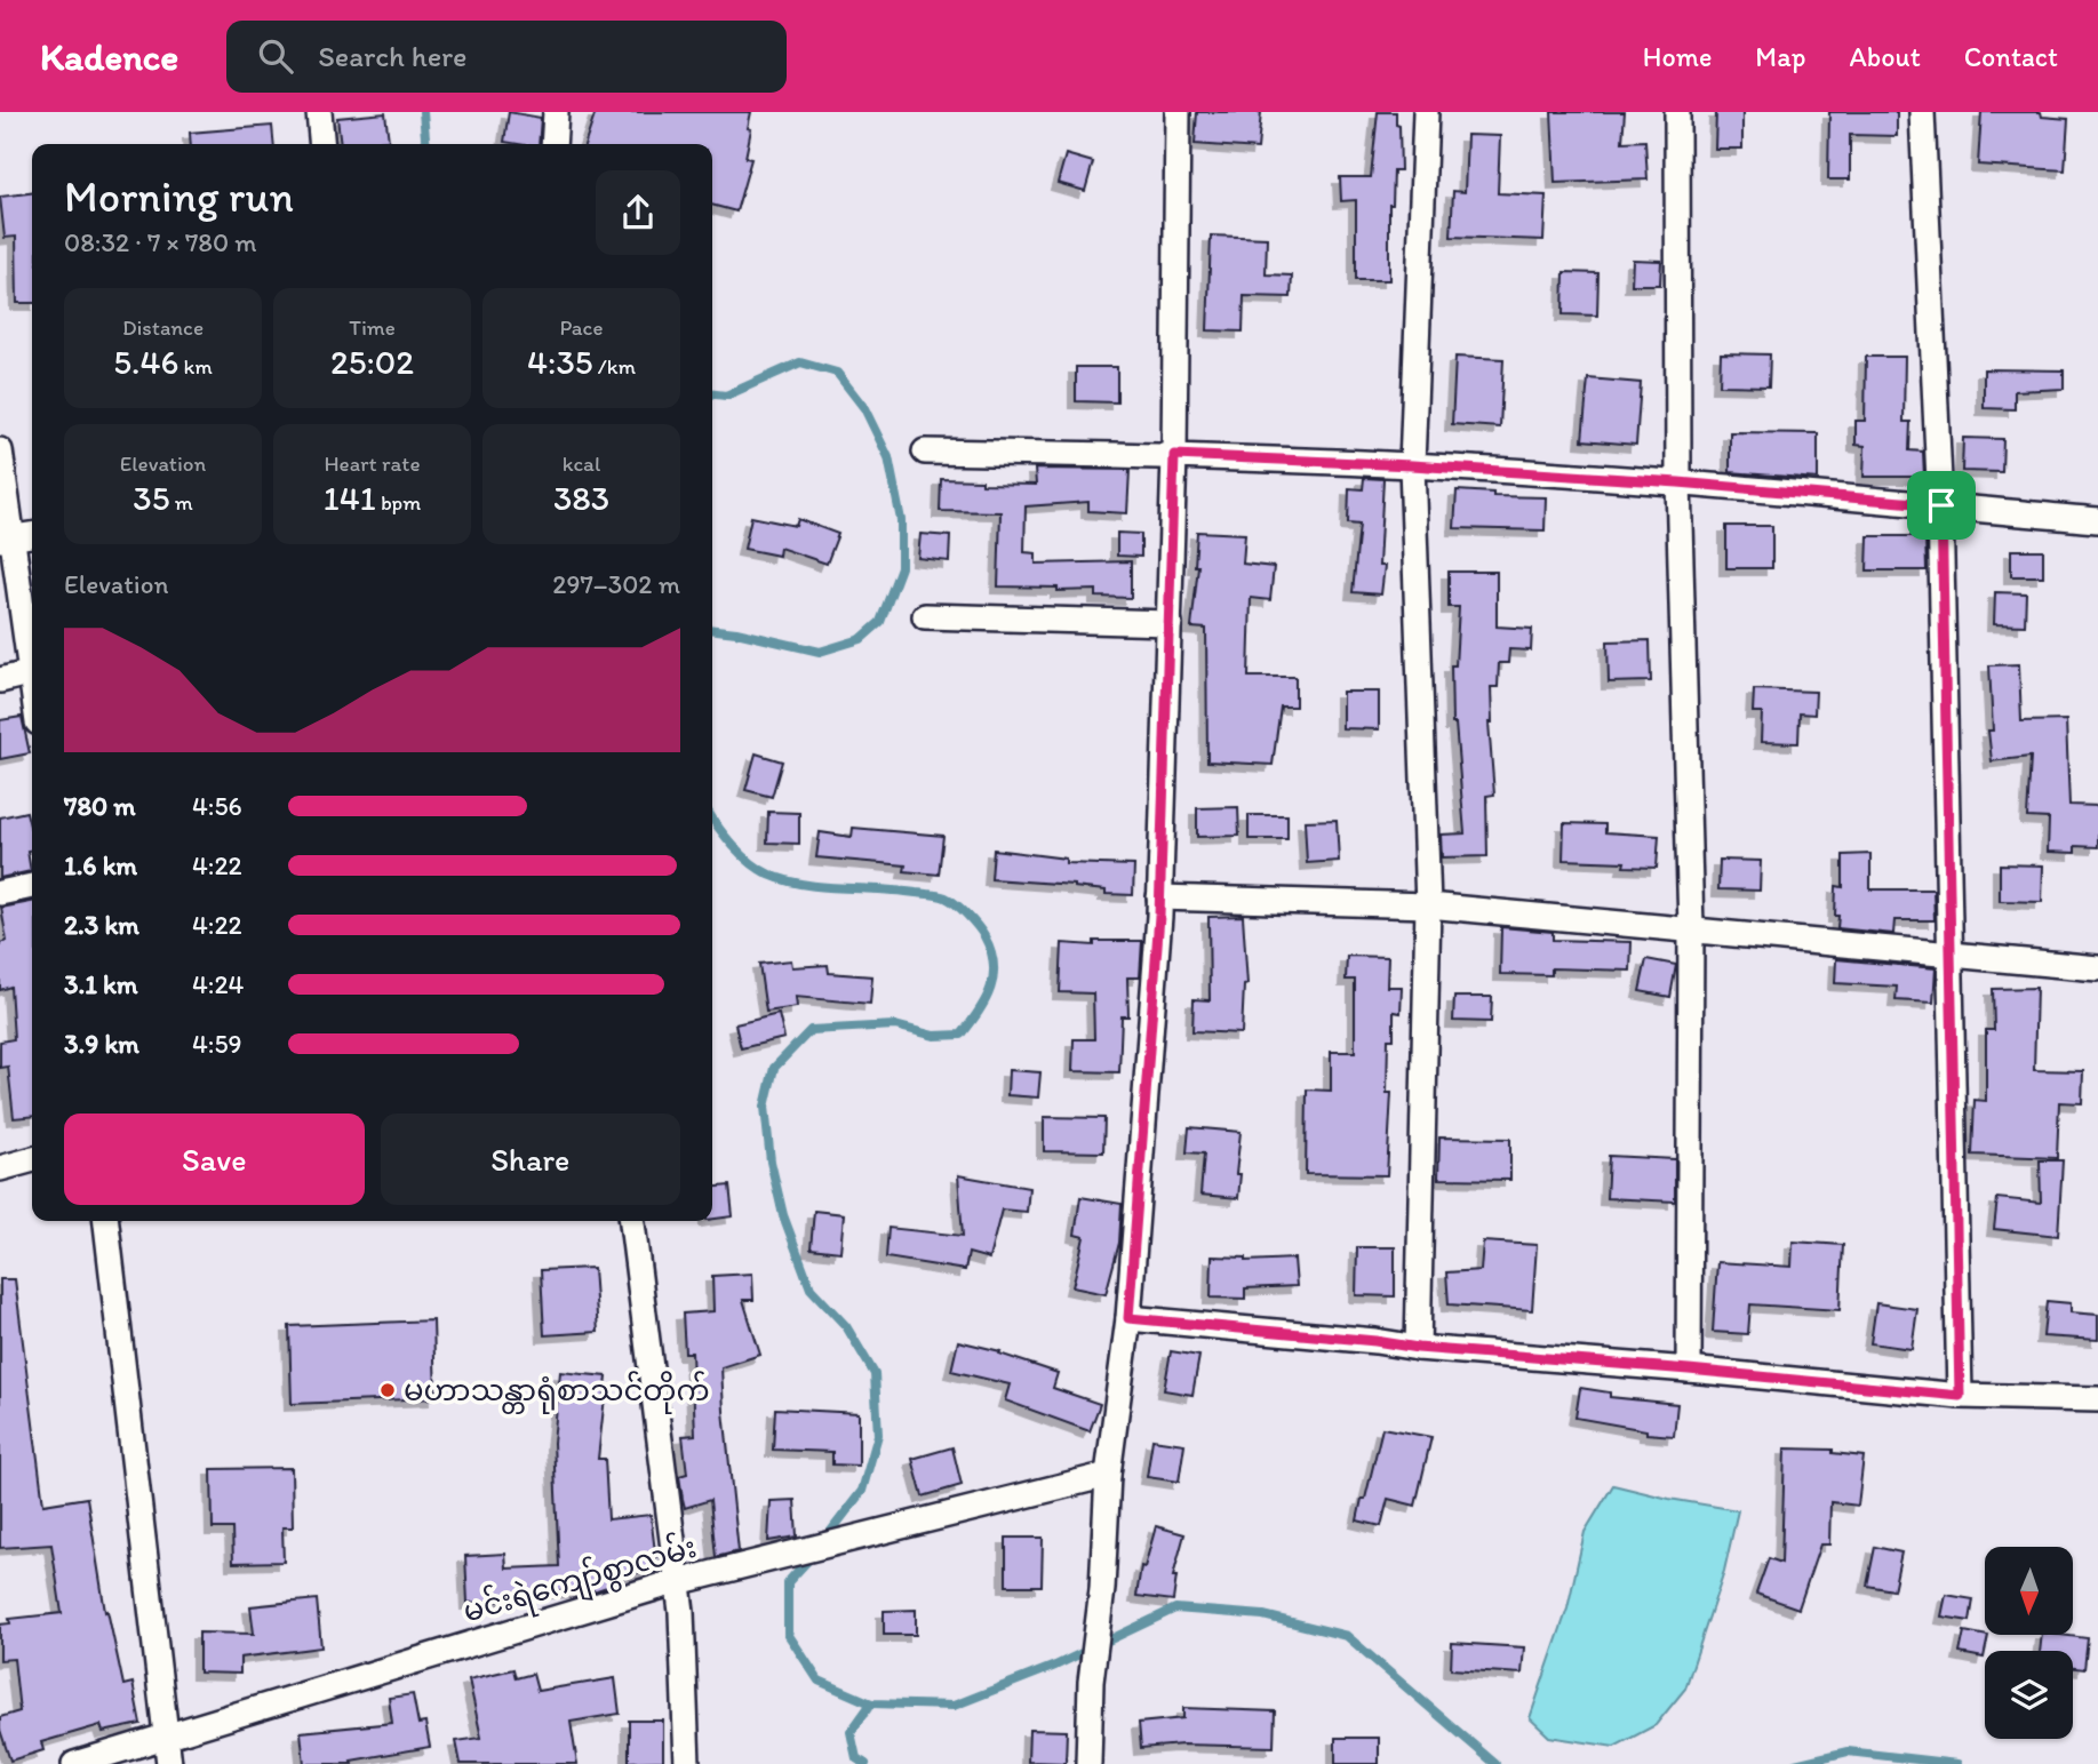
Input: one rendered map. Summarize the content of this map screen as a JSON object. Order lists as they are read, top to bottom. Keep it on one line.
{"streets":{"street":["မင်းရဲကျော်စွာလမ်း"]},"places":["မဟာသန္တာရုံစာသင်တိုက်"],"north":"bottom","page":{"header":"Kadence","search":"Search here","nav":["Home","Map","About","Contact"],"heading":["Morning run","08:32 · 7 × 780 m"],"stats":[["Distance","5.46 km"],["Time","25:02"],["Pace","4:35 /km"],["Elevation","35 m"],["Heart rate","141 bpm"],["kcal","383"]],"chart":["Elevation","297–302 m"],"list":[{"name":"780 m","note":"4:56"},{"name":"1.6 km","note":"4:22"},{"name":"2.3 km","note":"4:22"},{"name":"3.1 km","note":"4:24"},{"name":"3.9 km","note":"4:59"}],"buttons":["Save","Share"]}}
